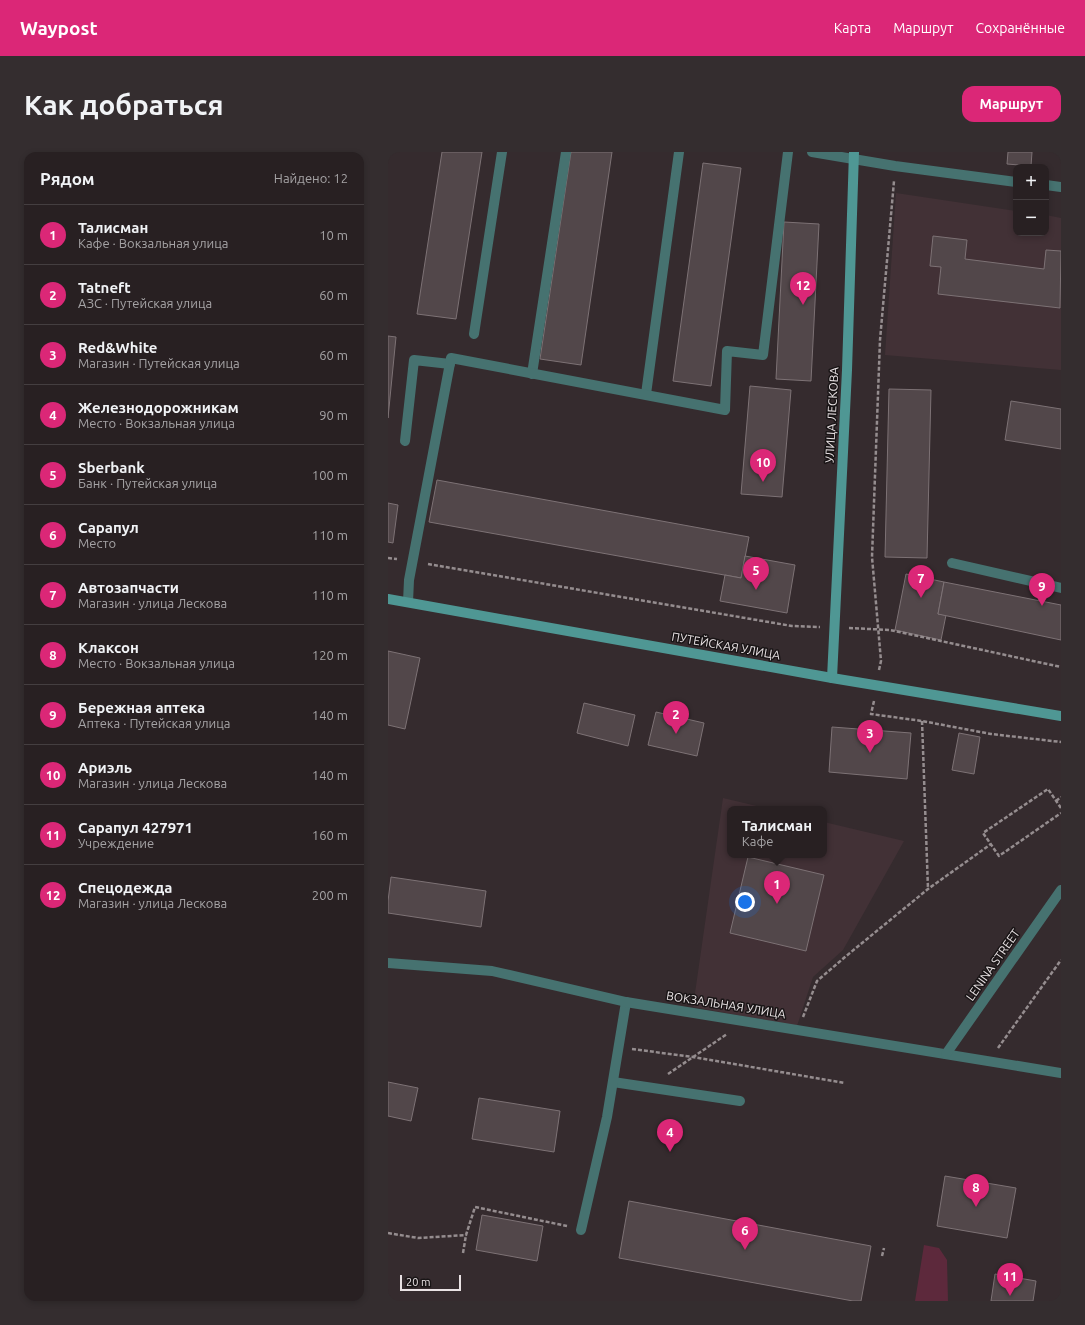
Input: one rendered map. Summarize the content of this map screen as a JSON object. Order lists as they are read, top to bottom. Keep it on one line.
{"streets":{"main road":["УЛИЦА ЛЕСКОВА","ПУТЕЙСКАЯ УЛИЦА"],"street":["LENINA STREET","ВОКЗАЛЬНАЯ УЛИЦА"]},"crossings":[["УЛИЦА ЛЕСКОВА","ПУТЕЙСКАЯ УЛИЦА"],["LENINA STREET","ВОКЗАЛЬНАЯ УЛИЦА"]],"scale_bar":"20 m","page":{"header":"Waypost","nav":["Карта","Маршрут","Сохранённые"],"buttons":"Маршрут","title":"Как добраться","heading":["Рядом","Найдено: 12"],"map_buttons":["+","−"],"list":[{"mark":"1","name":"Талисман","note":"Кафе · Вокзальная улица","value":"10 m"},{"mark":"2","name":"Tatneft","note":"АЗС · Путейская улица","value":"60 m"},{"mark":"3","name":"Red&White","note":"Магазин · Путейская улица","value":"60 m"},{"mark":"4","name":"Железнодорожникам","note":"Место · Вокзальная улица","value":"90 m"},{"mark":"5","name":"Sberbank","note":"Банк · Путейская улица","value":"100 m"},{"mark":"6","name":"Сарапул","note":"Место","value":"110 m"},{"mark":"7","name":"Автозапчасти","note":"Магазин · улица Лескова","value":"110 m"},{"mark":"8","name":"Клаксон","note":"Место · Вокзальная улица","value":"120 m"},{"mark":"9","name":"Бережная аптека","note":"Аптека · Путейская улица","value":"140 m"},{"mark":"10","name":"Ариэль","note":"Магазин · улица Лескова","value":"140 m"},{"mark":"11","name":"Сарапул 427971","note":"Учреждение","value":"160 m"},{"mark":"12","name":"Спецодежда","note":"Магазин · улица Лескова","value":"200 m"}],"pins":["12","10","5","7","9","2","3","1","4","8","6","11"],"popup":["Талисман","Кафе"],"scale":"20 m"}}
